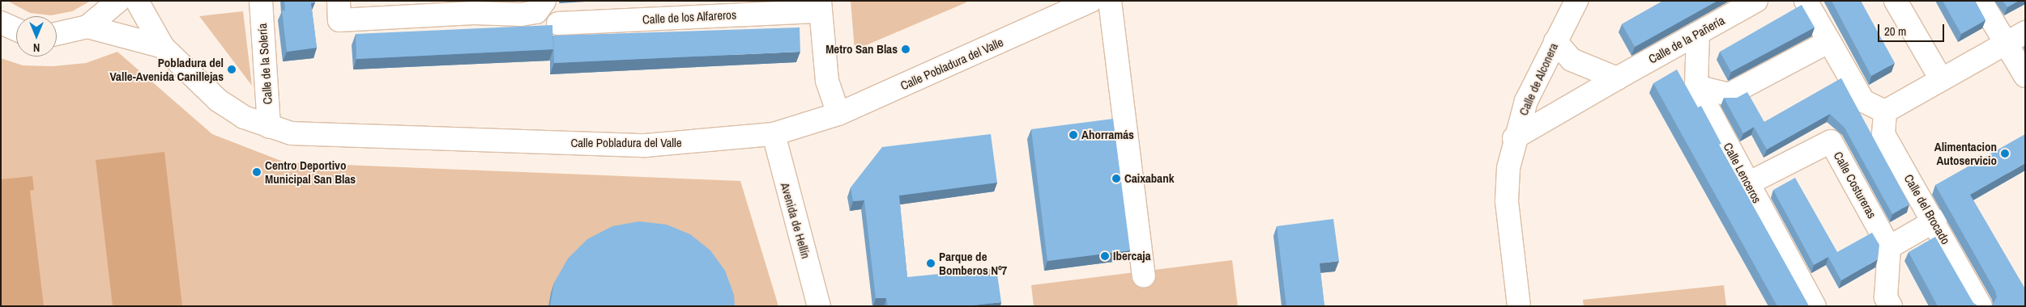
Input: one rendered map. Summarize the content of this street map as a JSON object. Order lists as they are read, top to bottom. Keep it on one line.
{"streets":{"street":["Calle de los Alfareros","Calle de la Pañería","Calle de la Solería","Calle Pobladura del Valle","Calle de Alconera","Calle Lenceros","Calle Costureras","Calle del Brocado","Avenida de Hellín"]},"crossings":[["Calle de la Pañería","Calle de Alconera"],["Calle de la Pañería","Calle Lenceros"],["Calle de la Solería","Calle Pobladura del Valle"],["Calle Pobladura del Valle","Avenida de Hellín"],["Calle Lenceros","Calle Costureras"]],"places":["Metro San Blas","Pobladura del Valle-Avenida Canillejas","Ahorramás","Alimentacion Autoservicio","Centro Deportivo Municipal San Blas","Caixabank","Ibercaja","Parque de Bomberos Nº7"],"scale_bar":"20 m","north":"bottom"}
